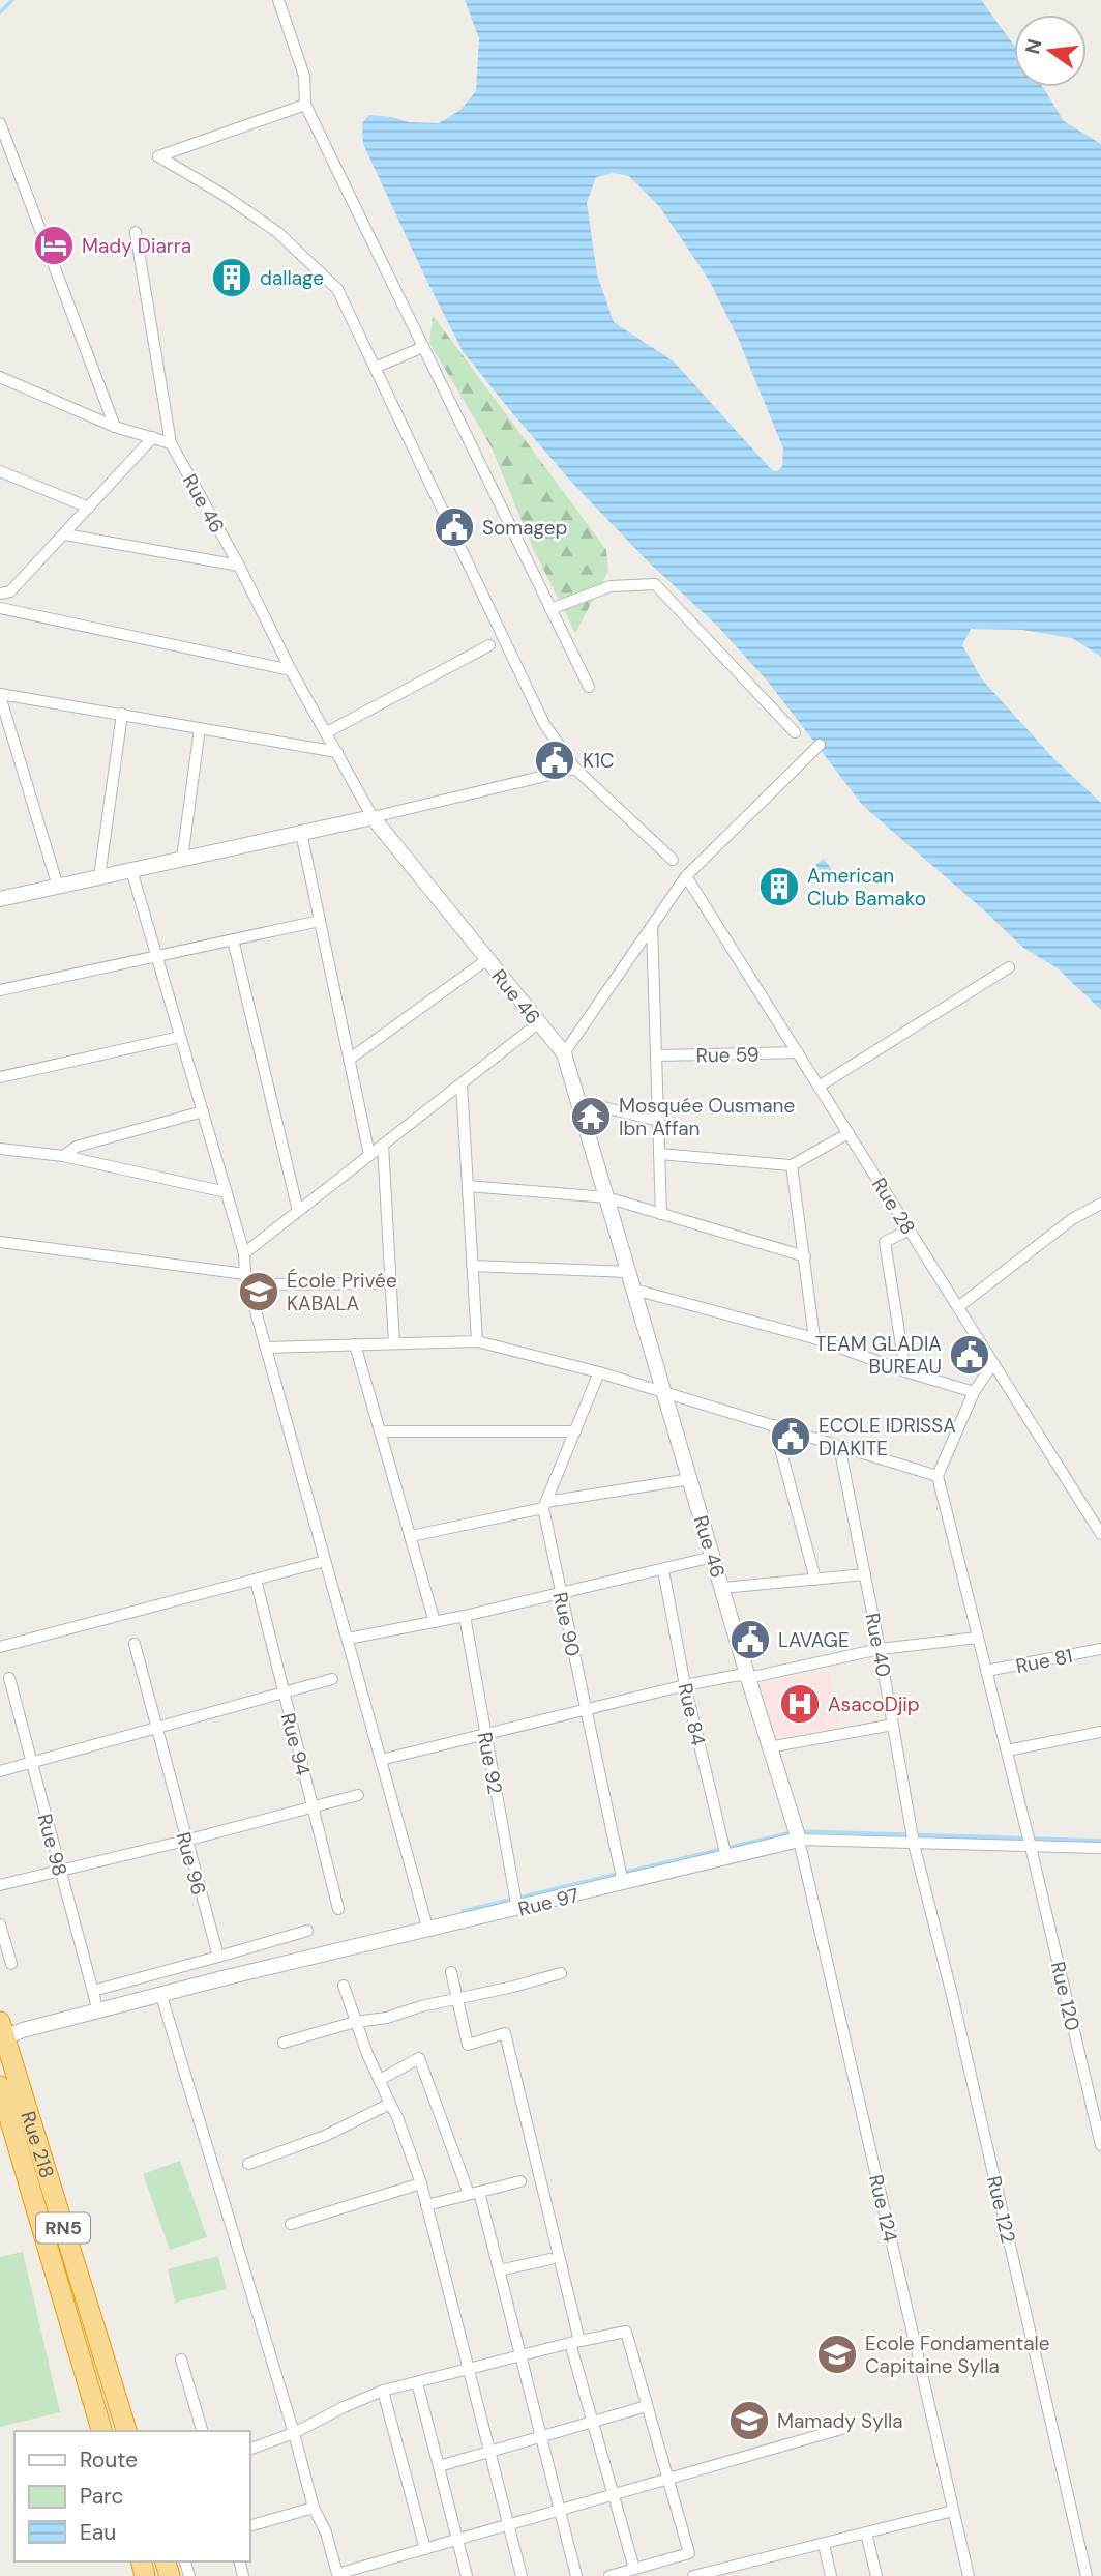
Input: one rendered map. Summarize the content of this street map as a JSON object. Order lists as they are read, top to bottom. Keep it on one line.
{"streets":{"highway":["Rue 218","RN5"],"street":["Rue 46","Rue 59","Rue 28","Rue 90","Rue 40","Rue 81","Rue 84","Rue 94","Rue 92","Rue 98","Rue 96","Rue 97","Rue 120","Rue 124","Rue 122"]},"crossings":[["Rue 46","Rue 97"],["Rue 46","Rue 124"],["Rue 59","Rue 28"],["Rue 90","Rue 97"],["Rue 40","Rue 97"],["Rue 40","Rue 122"],["Rue 81","Rue 120"],["Rue 84","Rue 97"],["Rue 92","Rue 97"],["Rue 98","Rue 97"],["Rue 97","Rue 120"],["Rue 97","Rue 218"],["Rue 97","Rue 124"],["Rue 97","Rue 122"]],"places":{"hotel":["Mady Diarra"],"building":["dallage","American Club Bamako"],"public building":["Somagep","K1C","TEAM GLADIA BUREAU","ECOLE IDRISSA DIAKITE","LAVAGE"],"temple":["Mosquée Ousmane Ibn Affan"],"school or university":["École Privée KABALA","Ecole Fondamentale Capitaine Sylla","Mamady Sylla"],"hospital":["AsacoDjip"]},"legend":["Route","Parc","Eau"],"north":"left"}
